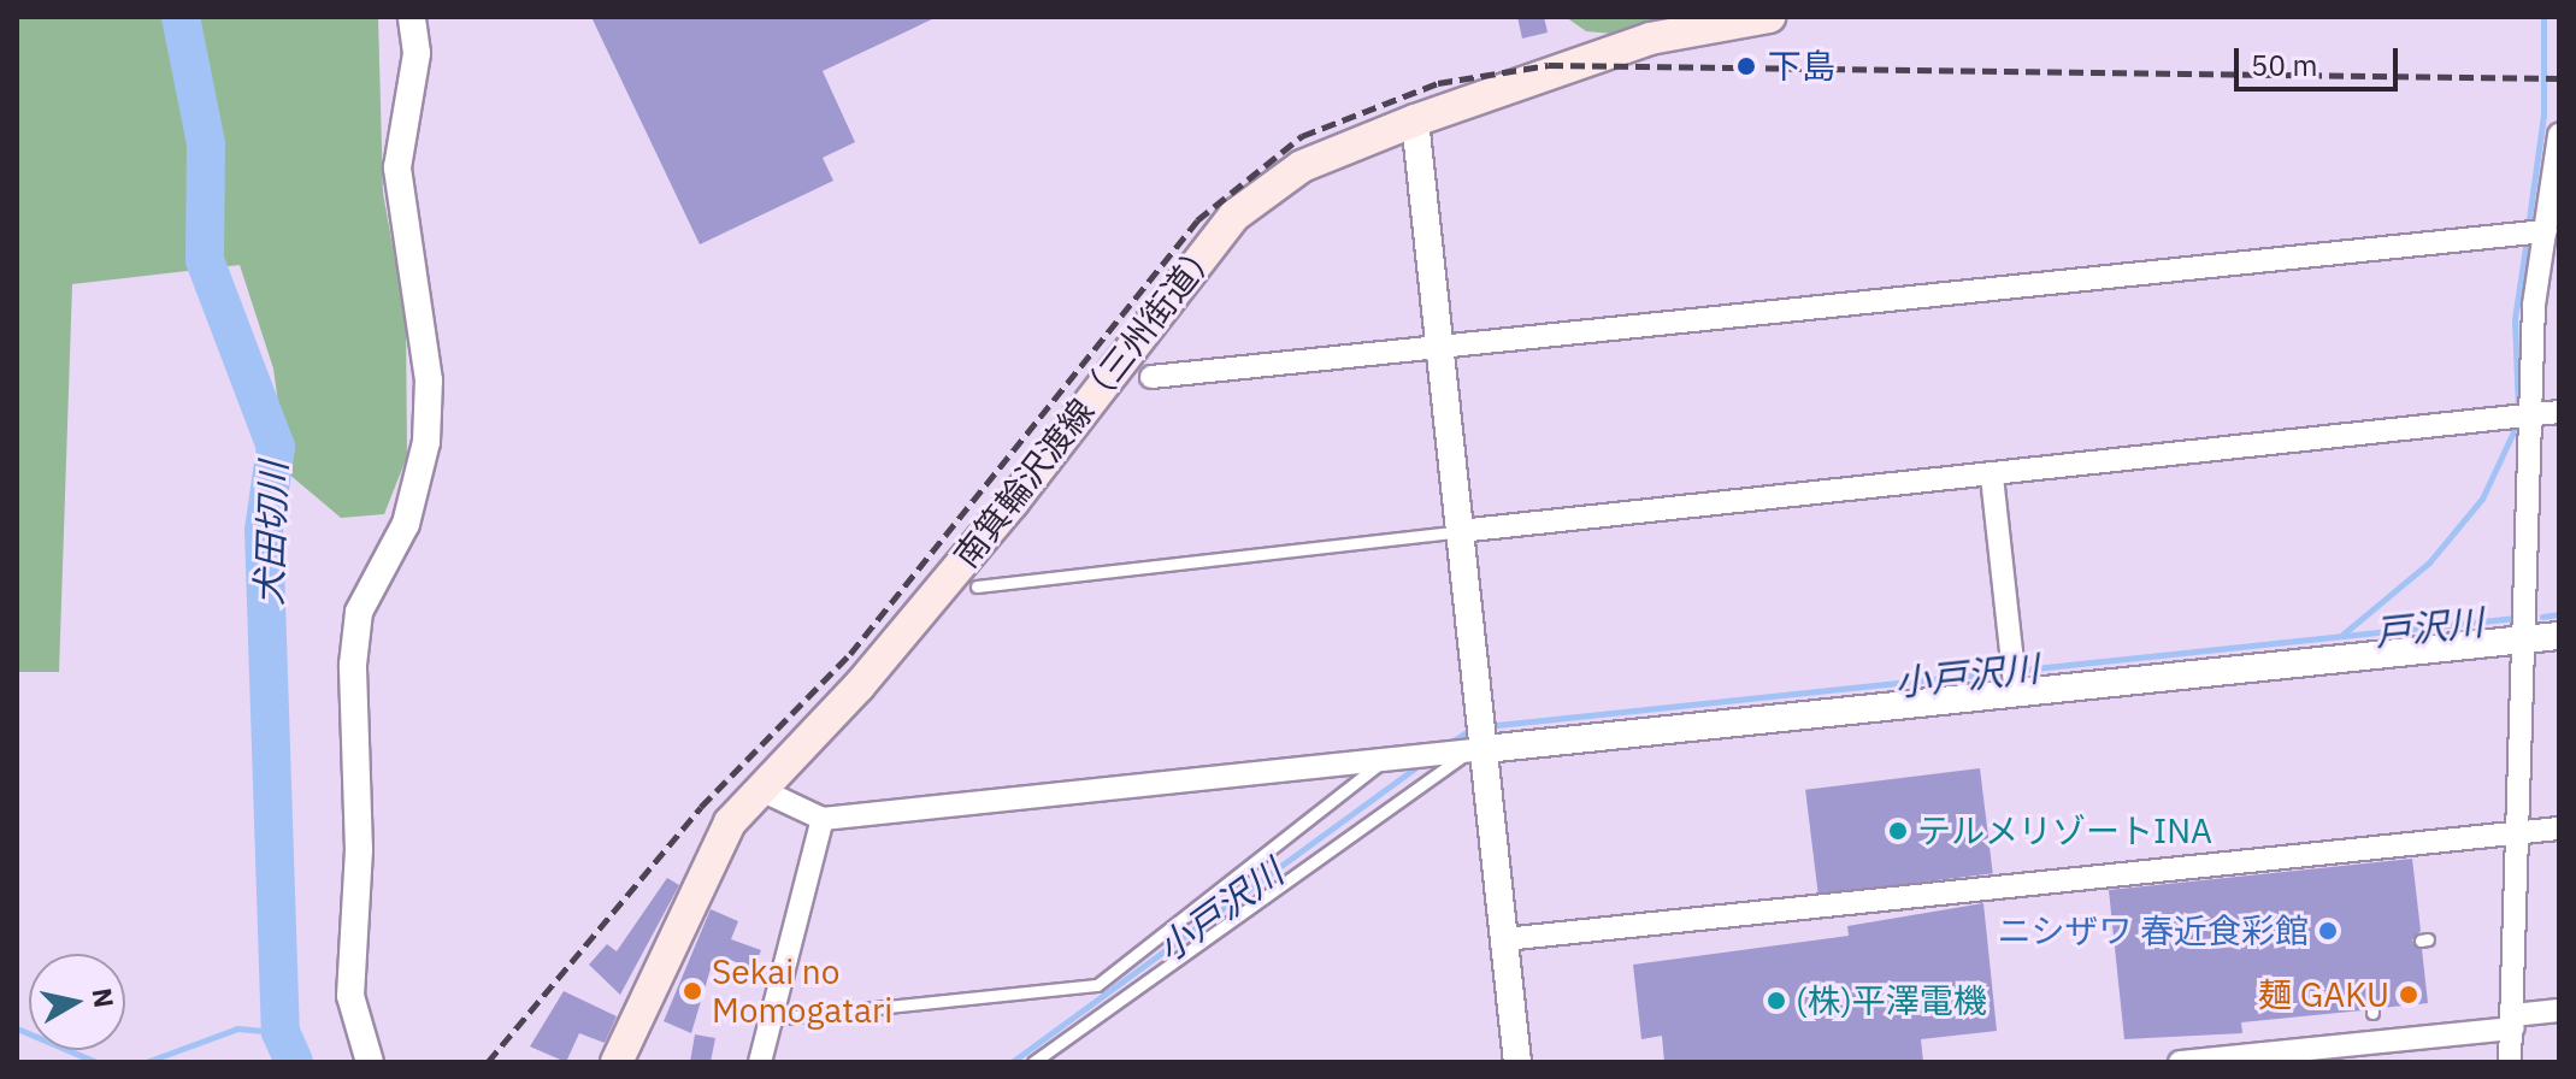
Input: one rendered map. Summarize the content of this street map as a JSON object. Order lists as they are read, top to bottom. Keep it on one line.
{"streets":{"main road":["南箕輪沢渡線（三州街道）"]},"water":["犬田切川","戸沢川","小戸沢川"],"places":["下島","テルメリゾートINA","ニシザワ 春近食彩館","Sekai no Momogatari","麺 GAKU","(株)平澤電機"],"scale_bar":"50 m","north":"right"}
